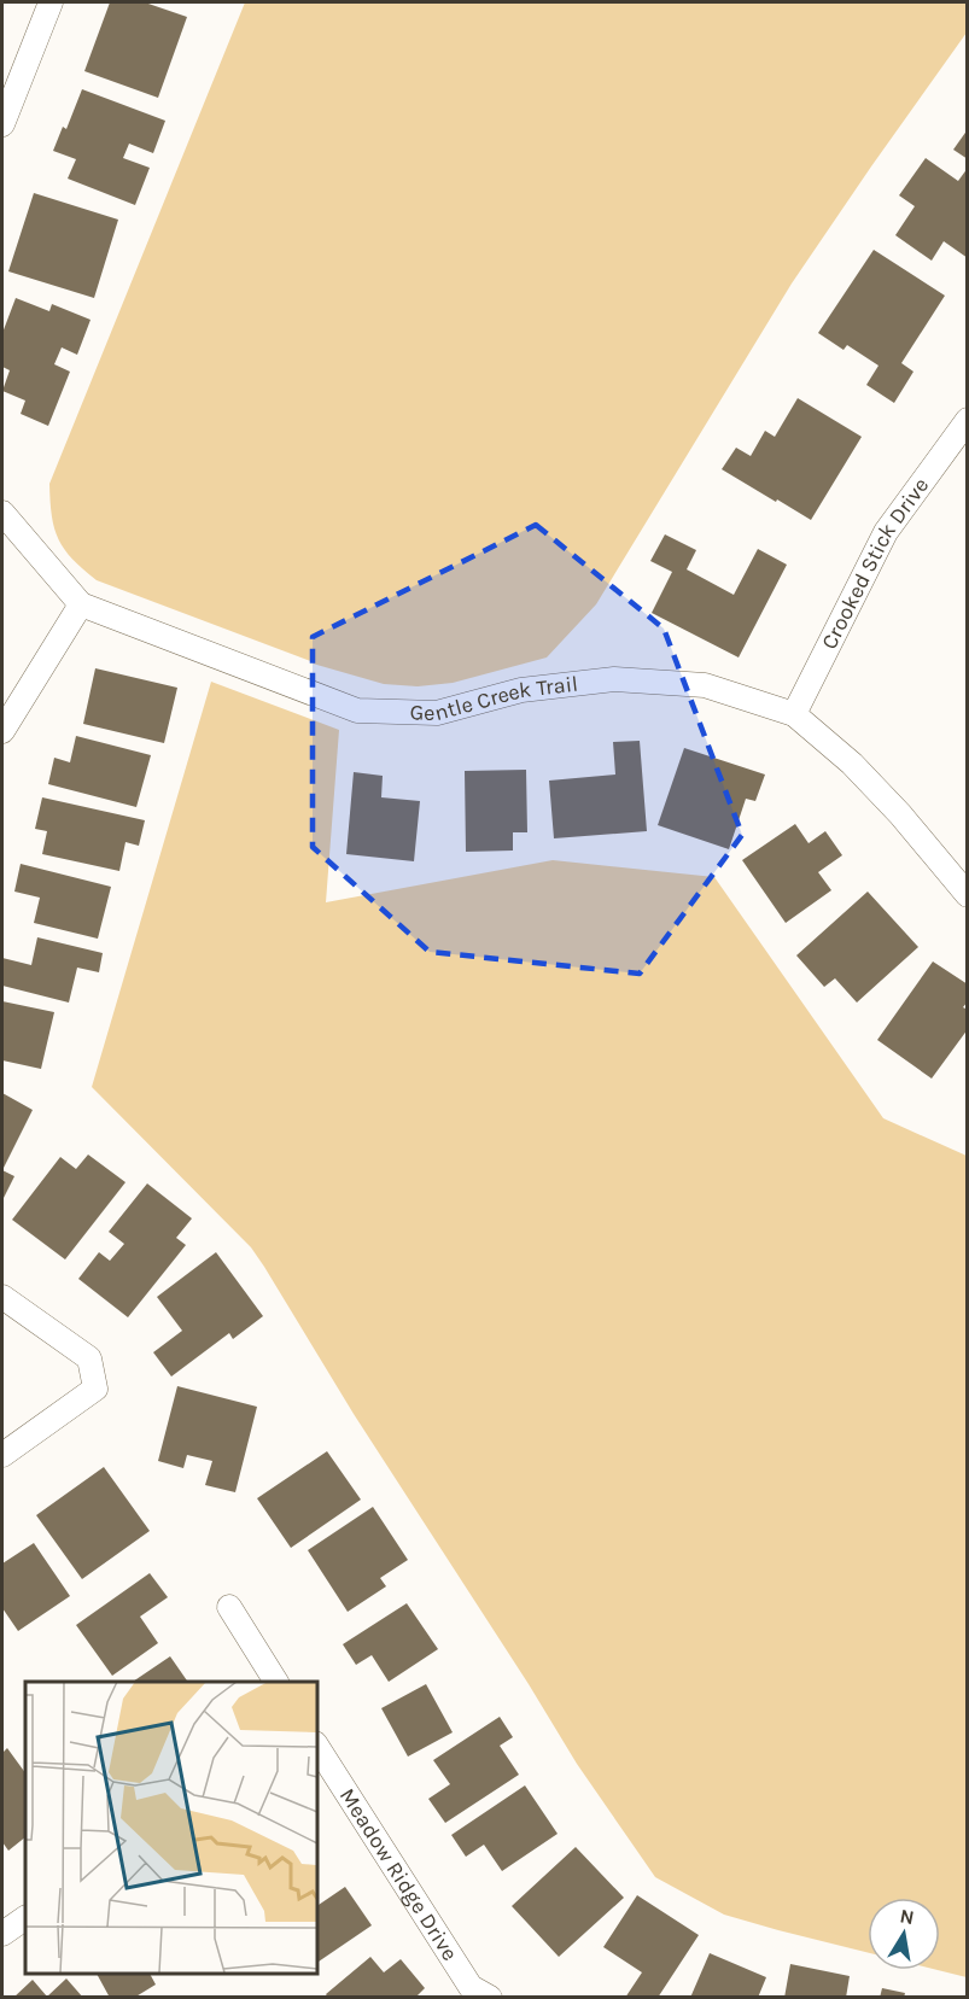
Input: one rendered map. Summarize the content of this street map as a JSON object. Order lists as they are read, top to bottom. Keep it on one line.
{"streets":{"street":["Crooked Stick Drive","Gentle Creek Trail","Meadow Ridge Drive"]},"crossings":[["Crooked Stick Drive","Gentle Creek Trail"]],"north":"top"}
